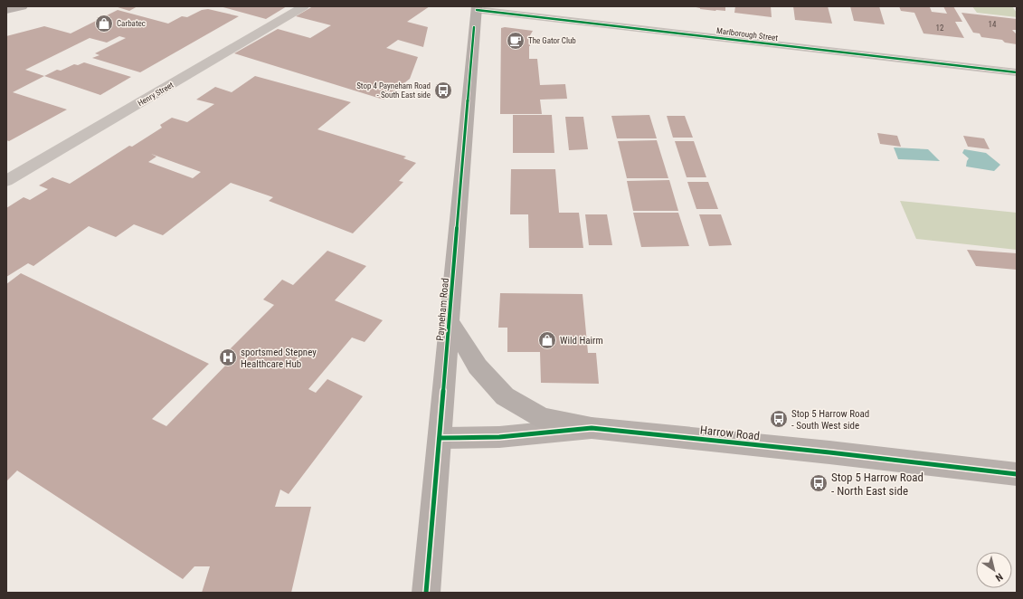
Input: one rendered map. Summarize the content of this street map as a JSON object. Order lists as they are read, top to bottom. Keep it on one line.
{"streets":{"main road":["Payneham Road"],"street":["Marlborough Street","Henry Street","Harrow Road"]},"crossings":[["Marlborough Street","Payneham Road"],["Payneham Road","Harrow Road"]],"places":{"shop":["Carbatec","Wild Hairm"],"cafe":["The Gator Club"],"bus stop":["Stop 4 Payneham Road - South East side","Stop 5 Harrow Road - South West side","Stop 5 Harrow Road - North East side"],"hospital":["sportsmed Stepney Healthcare Hub"]},"house_numbers":["14","12"],"north":"bottom right"}
